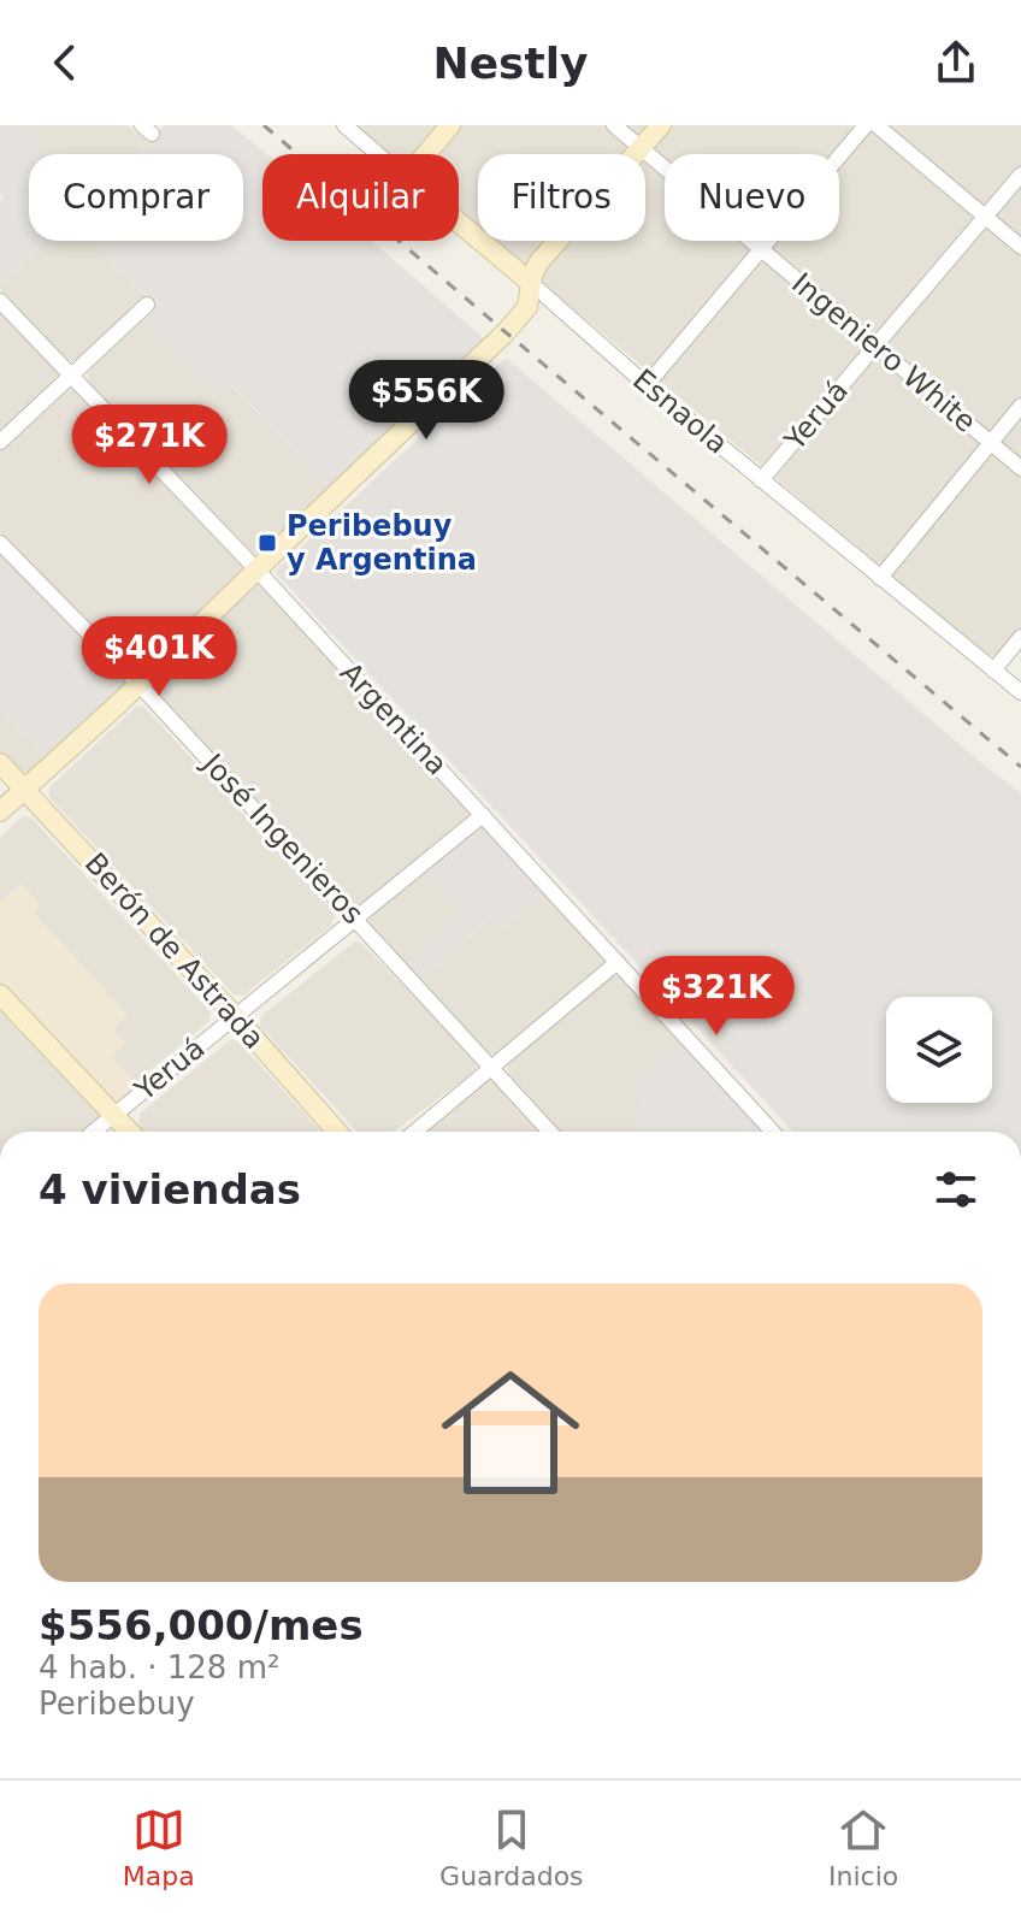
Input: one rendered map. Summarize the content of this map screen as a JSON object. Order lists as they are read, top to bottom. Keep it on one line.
{"streets":{"street":["Ingeniero White","Esnaola","Yeruá","Argentina","José Ingenieros","Berón de Astrada"]},"crossings":[["Ingeniero White","Yeruá"],["Esnaola","Yeruá"],["Yeruá","Argentina"],["Yeruá","José Ingenieros"],["Yeruá","Berón de Astrada"]],"places":{"transit":["Peribebuy y Argentina"]},"page":{"header":"Nestly","chip":["Comprar","Alquilar","Filtros","Nuevo"],"price":["$556K","$271K","$401K","$321K"],"heading":"4 viviendas","list":[{"name":"$556,000/mes","note":"4 hab. · 128 m² · Peribebuy"}],"tabs":["Mapa","Guardados","Inicio"]}}
